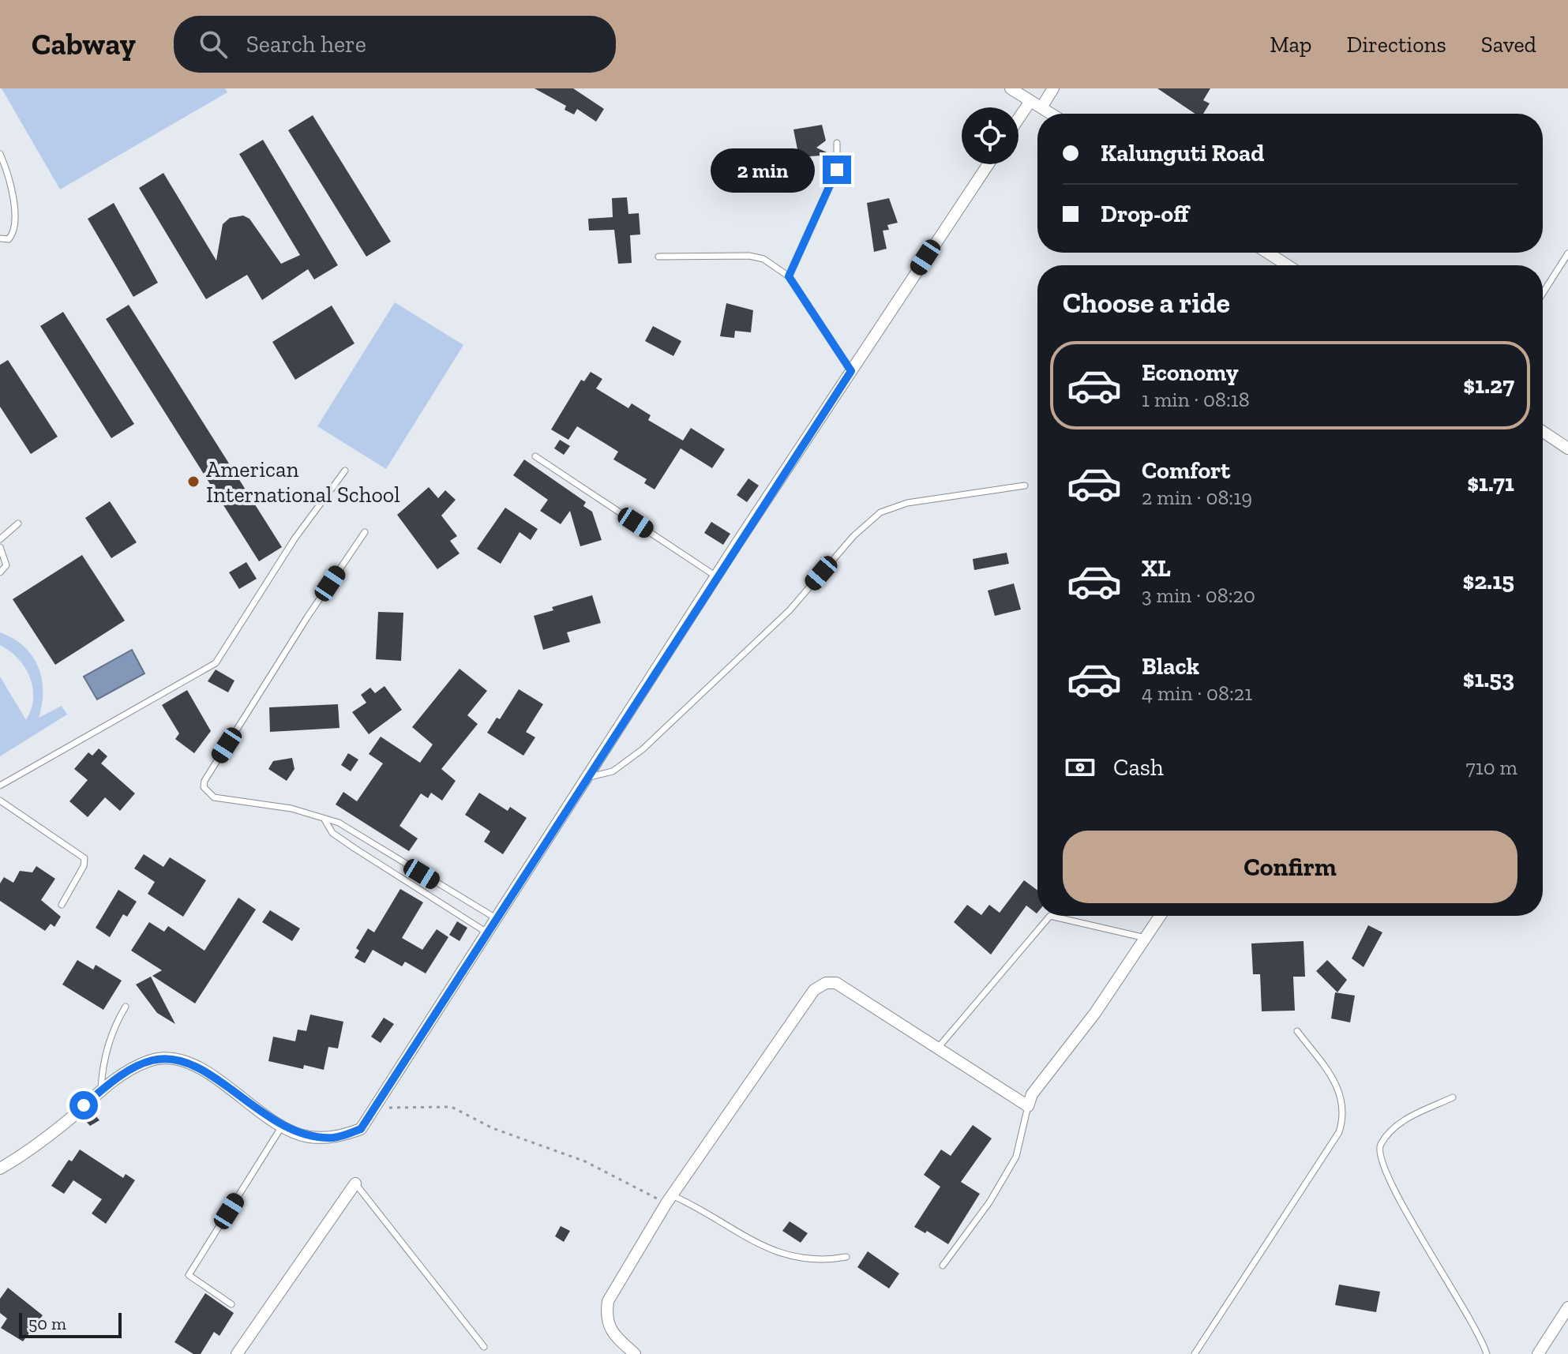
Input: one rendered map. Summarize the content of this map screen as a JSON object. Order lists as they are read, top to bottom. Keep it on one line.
{"places":["American International School"],"scale_bar":"50 m","page":{"header":"Cabway","search":"Search here","nav":["Map","Directions","Saved"],"banner":["Kalunguti Road","Drop-off"],"bubble":"2 min","heading":"Choose a ride","list":[{"name":"Economy","note":"1 min · 08:18","value":"$1.27"},{"name":"Comfort","note":"2 min · 08:19","value":"$1.71"},{"name":"XL","note":"3 min · 08:20","value":"$2.15"},{"name":"Black","note":"4 min · 08:21","value":"$1.53"}],"pay":["Cash","710 m"],"buttons":"Confirm","scale":"50 m"}}
